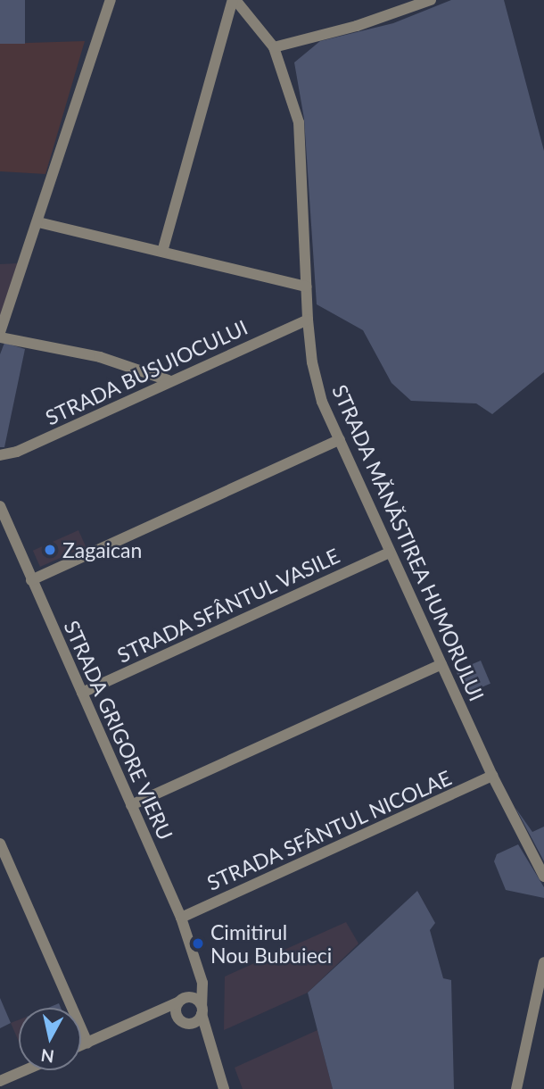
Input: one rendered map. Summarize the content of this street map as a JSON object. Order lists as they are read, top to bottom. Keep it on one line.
{"streets":{"street":["STRADA BUSUIOCULUI","STRADA MĂNĂSTIREA HUMORULUI","STRADA SFÂNTUL VASILE","STRADA GRIGORE VIERU","STRADA SFÂNTUL NICOLAE"]},"crossings":[["STRADA BUSUIOCULUI","STRADA MĂNĂSTIREA HUMORULUI"],["STRADA MĂNĂSTIREA HUMORULUI","STRADA SFÂNTUL VASILE"],["STRADA MĂNĂSTIREA HUMORULUI","STRADA SFÂNTUL NICOLAE"],["STRADA SFÂNTUL VASILE","STRADA GRIGORE VIERU"],["STRADA GRIGORE VIERU","STRADA SFÂNTUL NICOLAE"]],"places":["Zagaican","Cimitirul Nou Bubuieci"],"north":"bottom"}
